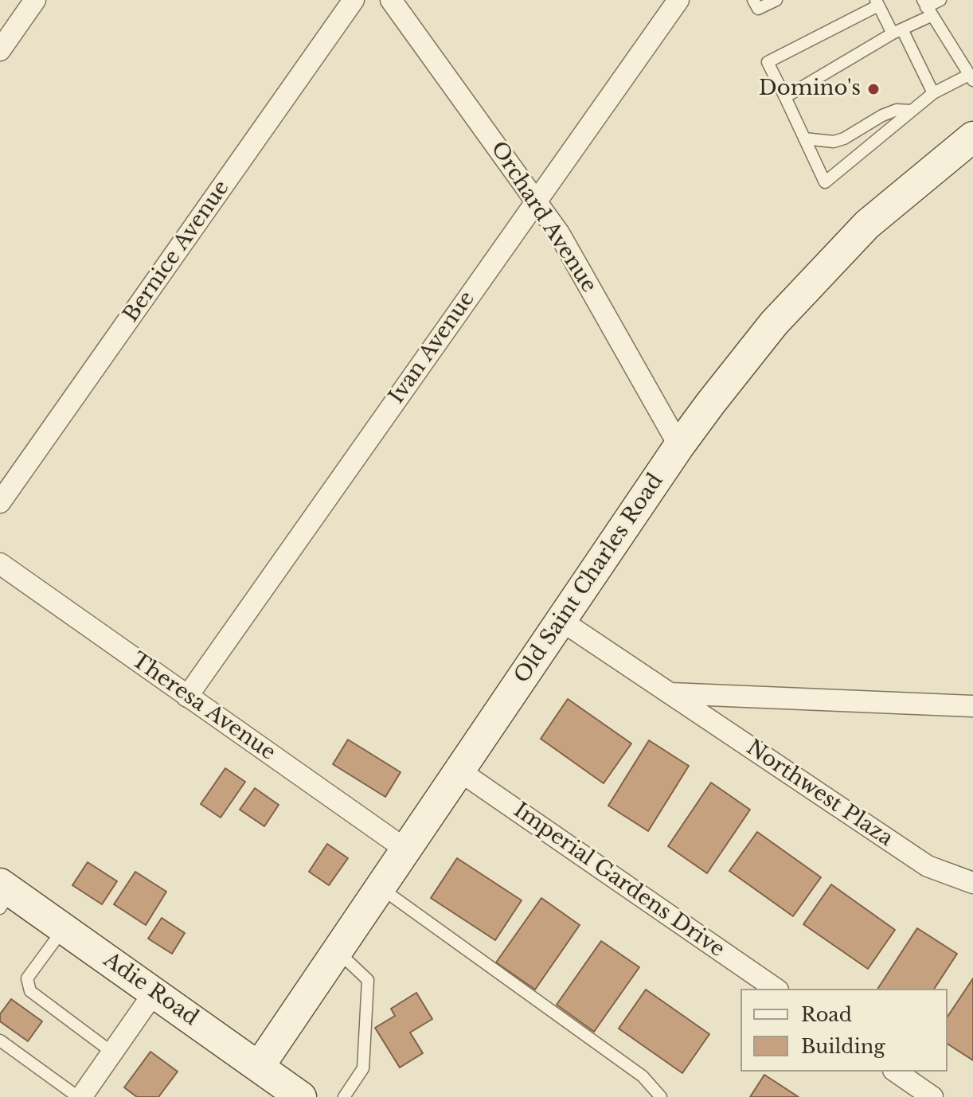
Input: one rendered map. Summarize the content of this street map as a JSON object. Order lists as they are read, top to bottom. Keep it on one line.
{"streets":{"street":["Orchard Avenue","Bernice Avenue","Ivan Avenue","Old Saint Charles Road","Theresa Avenue","Northwest Plaza","Imperial Gardens Drive","Adie Road"]},"crossings":[["Orchard Avenue","Ivan Avenue"],["Orchard Avenue","Old Saint Charles Road"],["Ivan Avenue","Theresa Avenue"],["Old Saint Charles Road","Theresa Avenue"],["Old Saint Charles Road","Northwest Plaza"],["Old Saint Charles Road","Imperial Gardens Drive"],["Old Saint Charles Road","Adie Road"]],"places":["Domino's"],"legend":["Road","Building"]}
